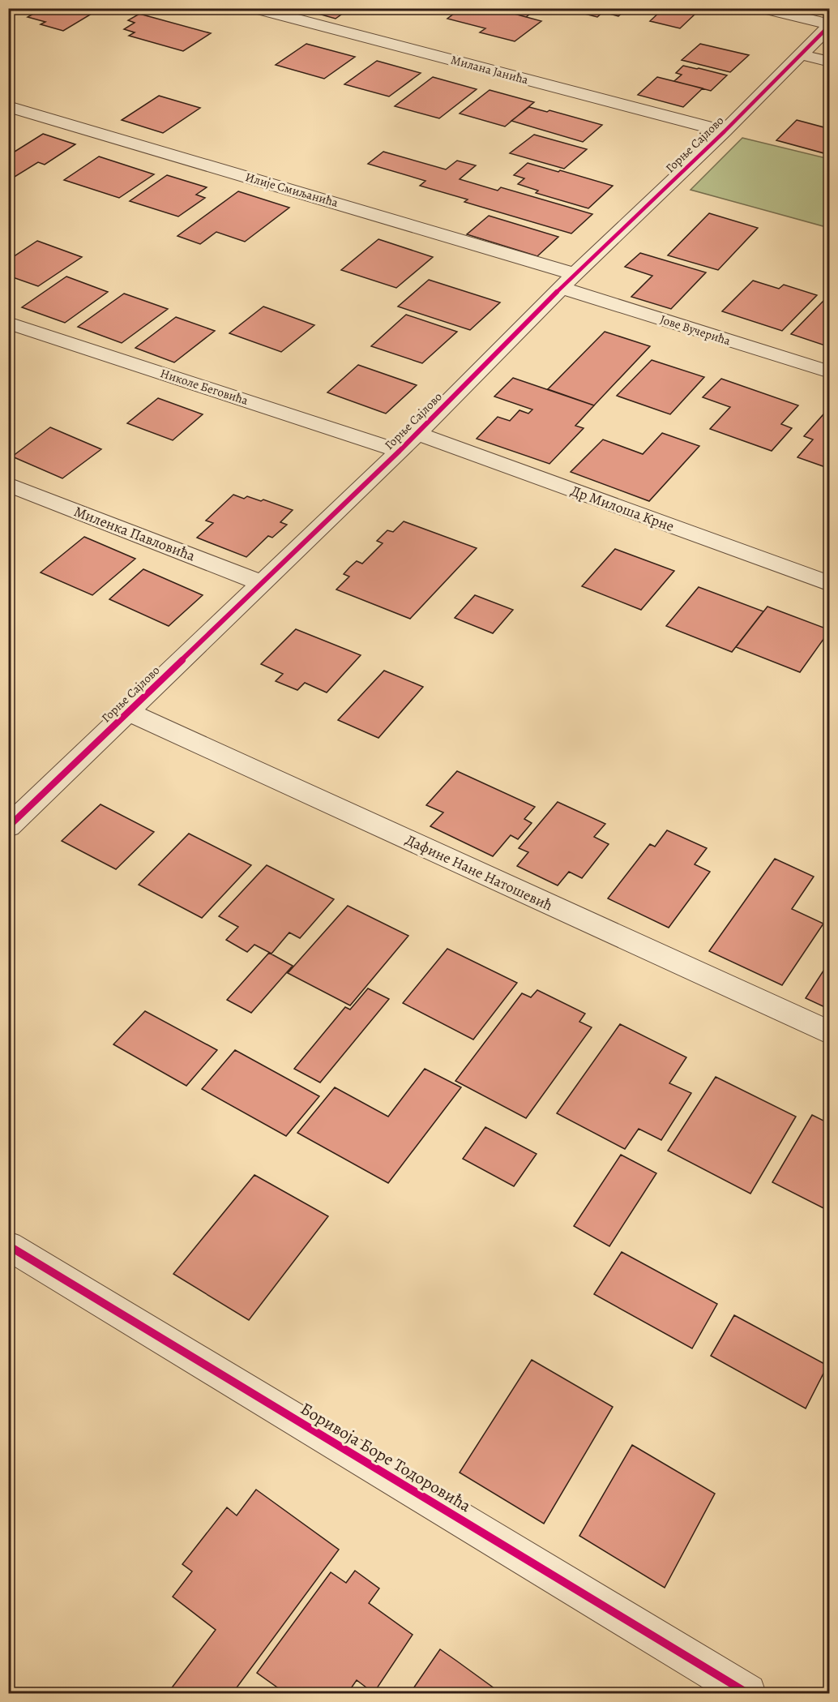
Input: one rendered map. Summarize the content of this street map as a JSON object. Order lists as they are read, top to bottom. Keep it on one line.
{"streets":{"street":["Милана Јанића","Горње Сајлово","Илије Смиљанића","Јове Вучерића","Николе Беговића","Др Милоша Крне","Миленка Павловића","Дафине Нане Натошевић","Боривоја Боре Тодоровића"]},"crossings":[["Милана Јанића","Горње Сајлово"],["Горње Сајлово","Илије Смиљанића"],["Горње Сајлово","Јове Вучерића"],["Горње Сајлово","Николе Беговића"],["Горње Сајлово","Др Милоша Крне"],["Горње Сајлово","Миленка Павловића"],["Горње Сајлово","Дафине Нане Натошевић"],["Илије Смиљанића","Јове Вучерића"]]}
